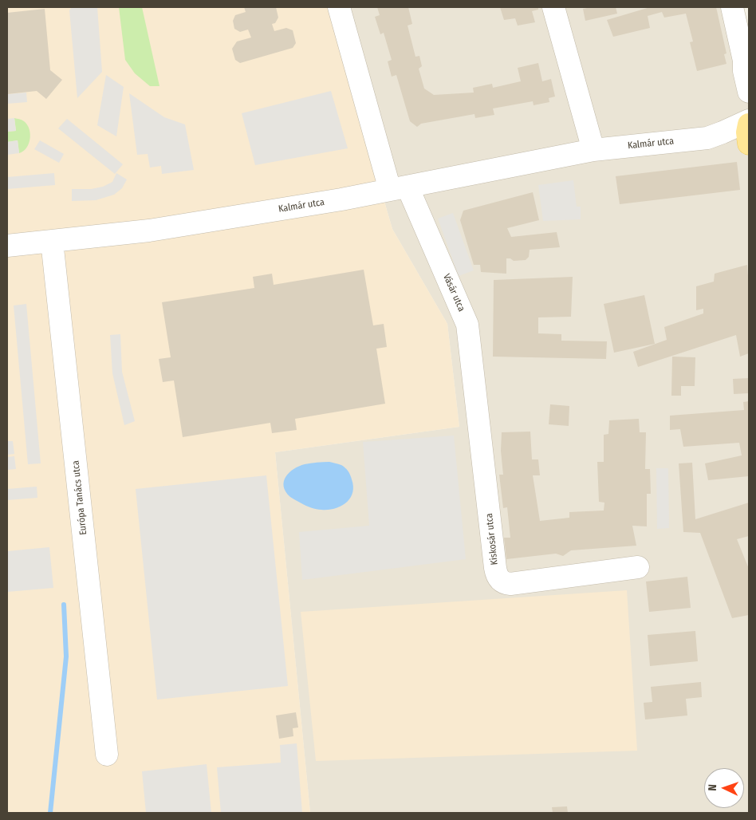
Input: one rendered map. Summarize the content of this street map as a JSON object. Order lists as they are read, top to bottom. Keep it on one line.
{"streets":{"street":["Kalmár utca","Vásár utca","Európa Tanács utca","Kiskosár utca"]},"crossings":[["Kalmár utca","Vásár utca"],["Kalmár utca","Európa Tanács utca"],["Vásár utca","Kiskosár utca"]],"north":"left"}
